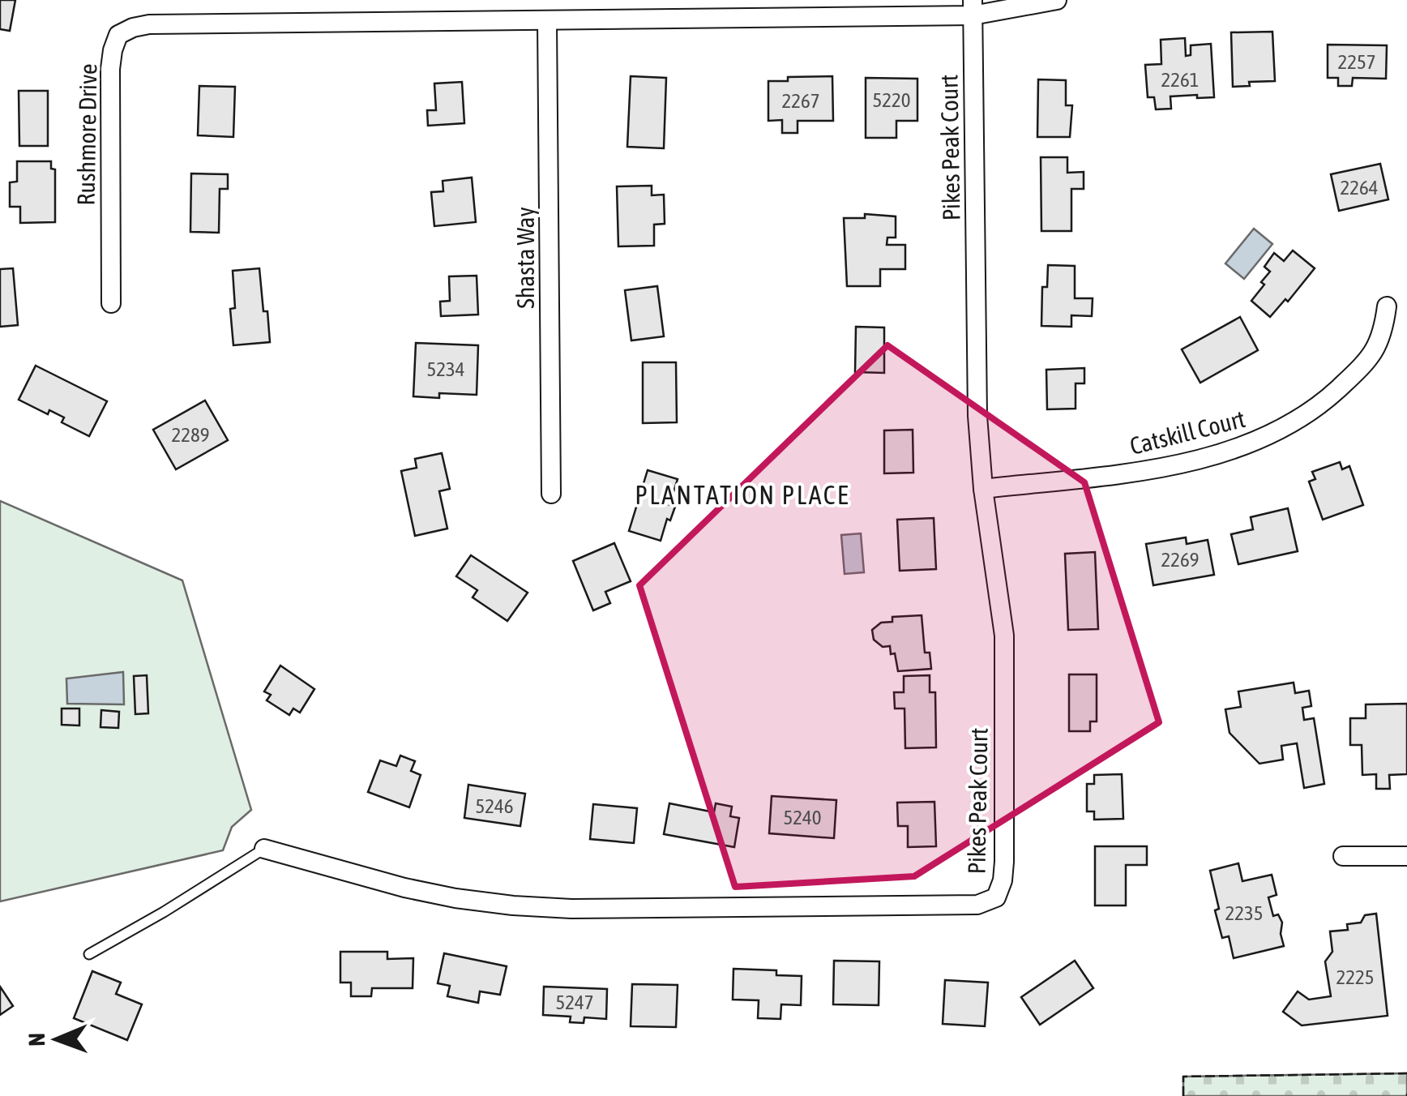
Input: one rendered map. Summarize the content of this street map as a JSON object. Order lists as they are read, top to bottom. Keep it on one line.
{"streets":{"street":["Rushmore Drive","Pikes Peak Court","Shasta Way","Catskill Court"]},"crossings":[["Rushmore Drive","Pikes Peak Court"],["Rushmore Drive","Shasta Way"],["Pikes Peak Court","Catskill Court"]],"districts":["PLANTATION PLACE"],"house_numbers":["2257","2261","5220","2267","2264","5234","2289","2269","5246","5240","2235","2225","5247"],"north":"left"}
